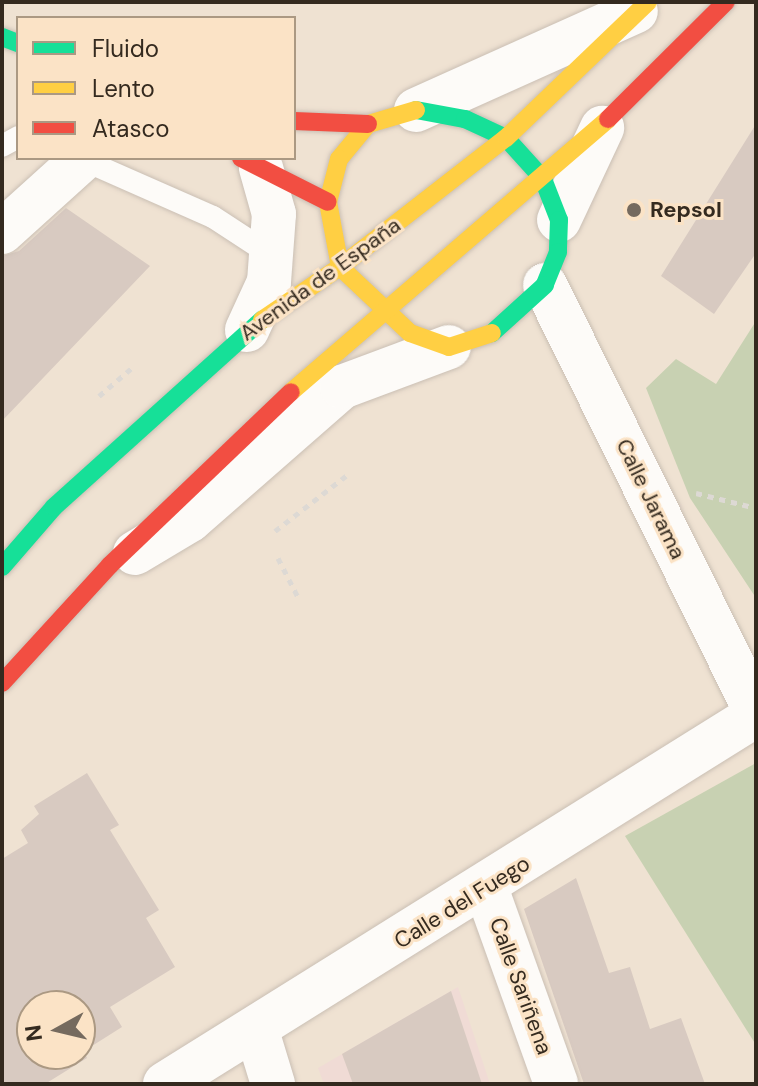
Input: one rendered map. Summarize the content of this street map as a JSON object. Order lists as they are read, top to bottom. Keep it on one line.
{"streets":{"main road":["Avenida de España"],"street":["Calle Jarama","Calle del Fuego","Calle Sariñena"]},"crossings":[["Calle Jarama","Calle del Fuego"],["Calle del Fuego","Calle Sariñena"]],"places":["Repsol"],"legend":["Fluido","Lento","Atasco"],"north":"left"}
